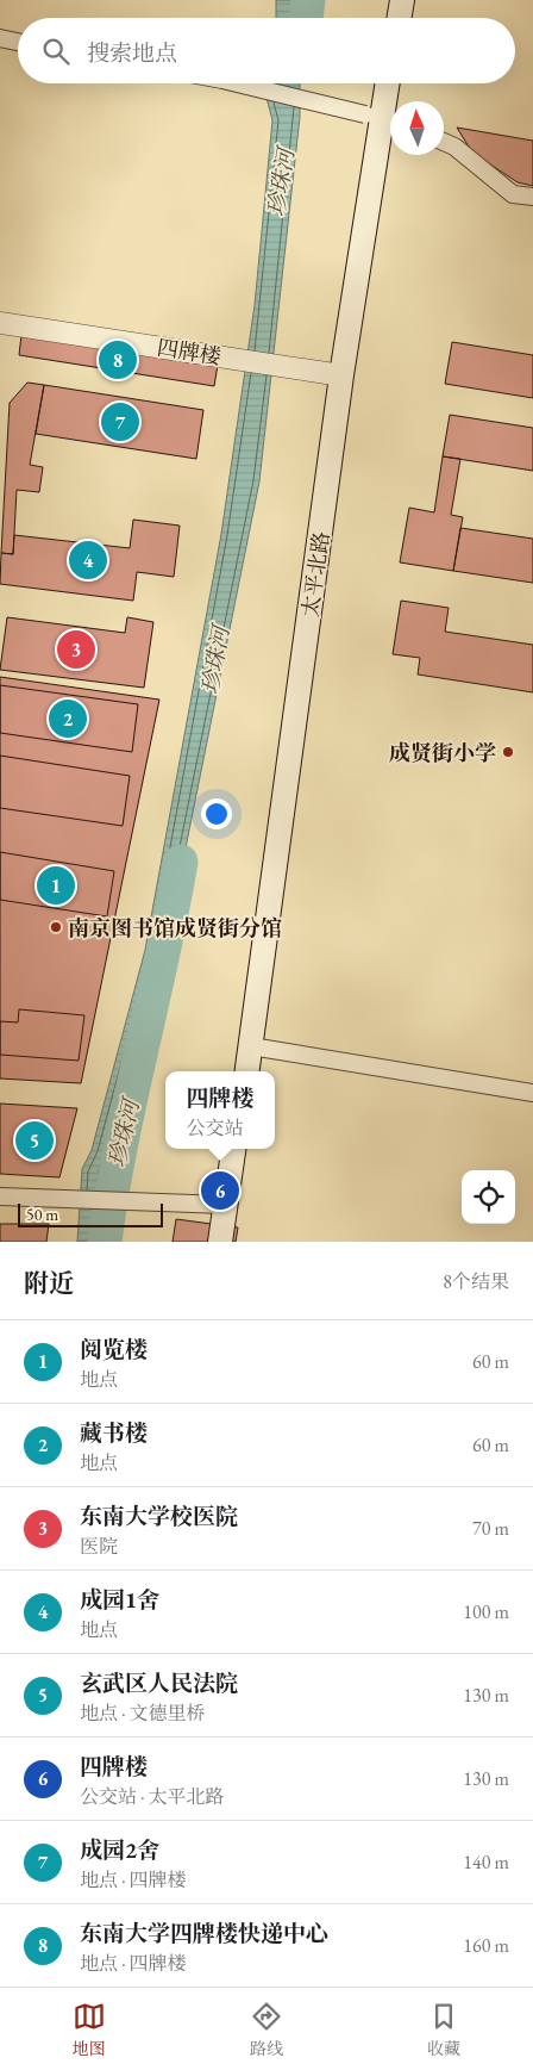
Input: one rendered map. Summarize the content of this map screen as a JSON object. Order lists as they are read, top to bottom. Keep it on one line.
{"streets":{"main road":["太平北路"],"street":["四牌楼"]},"crossings":[["四牌楼","太平北路"]],"water":["珍珠河"],"places":["成贤街小学","南京图书馆成贤街分馆"],"scale_bar":"50 m","north":"top","page":{"search":"搜索地点","pins":["8","7","4","3","2","1","5","6"],"popup":["四牌楼","公交站"],"scale":"50 m","heading":["附近","8个结果"],"list":[{"mark":"1","name":"阅览楼","note":"地点","value":"60 m"},{"mark":"2","name":"藏书楼","note":"地点","value":"60 m"},{"mark":"3","name":"东南大学校医院","note":"医院","value":"70 m"},{"mark":"4","name":"成园1舍","note":"地点","value":"100 m"},{"mark":"5","name":"玄武区人民法院","note":"地点 · 文德里桥","value":"130 m"},{"mark":"6","name":"四牌楼","note":"公交站 · 太平北路","value":"130 m"},{"mark":"7","name":"成园2舍","note":"地点 · 四牌楼","value":"140 m"},{"mark":"8","name":"东南大学四牌楼快递中心","note":"地点 · 四牌楼","value":"160 m"}],"nav":["地图","路线","收藏"]}}
